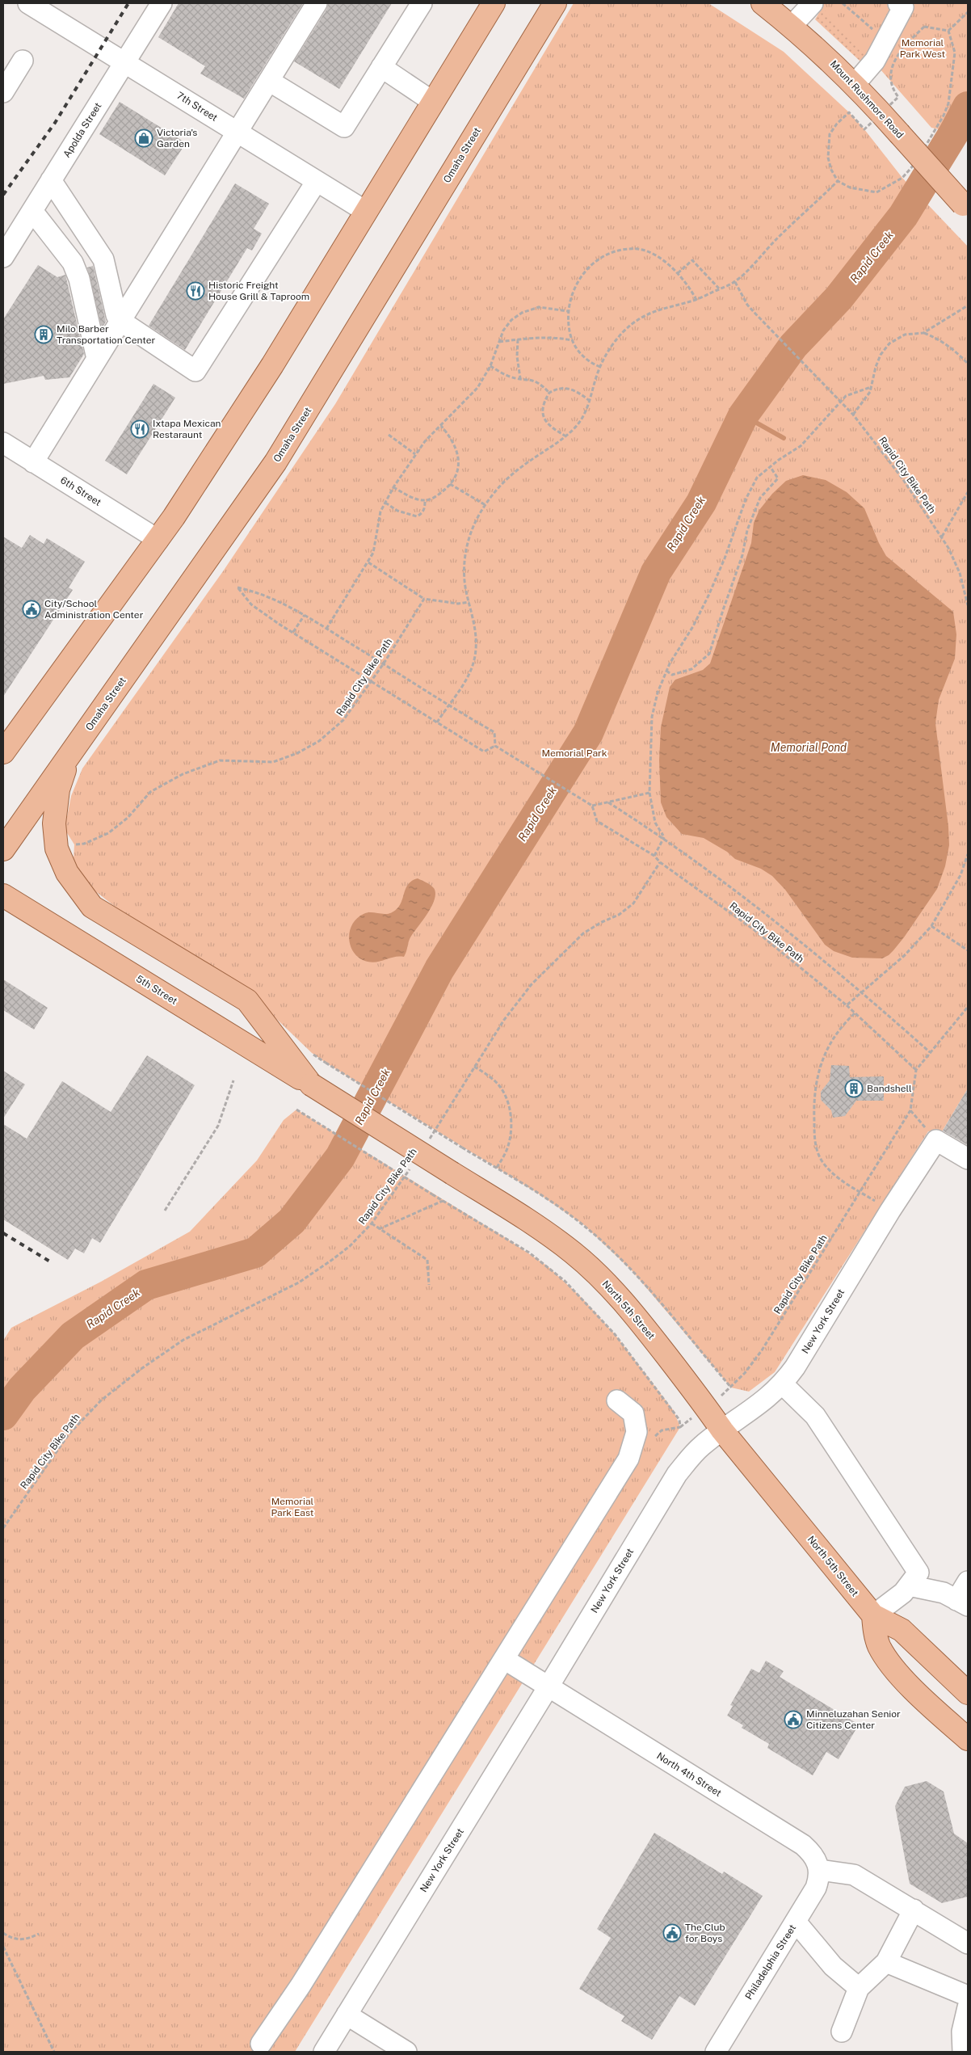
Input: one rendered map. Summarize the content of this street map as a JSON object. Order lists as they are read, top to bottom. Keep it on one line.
{"streets":{"main road":["Mount Rushmore Road","Omaha Street","5th Street","North 5th Street"],"street":["7th Street","Apolda Street","6th Street","New York Street","North 4th Street","Philadelphia Street"],"path":["Rapid City Bike Path"]},"crossings":[["7th Street","Apolda Street"],["Rapid City Bike Path","North 5th Street"],["5th Street","North 5th Street"],["North 5th Street","New York Street"],["New York Street","North 4th Street"],["North 4th Street","Philadelphia Street"]],"water":["Rapid Creek","Memorial Pond"],"parks":["Memorial Park West","Memorial Park","Memorial Park East"],"places":{"shop":["Victoria's Garden"],"restaurant":["Historic Freight House Grill & Taproom","Ixtapa Mexican Restaraunt"],"building":["Milo Barber Transportation Center","Bandshell"],"public building":["City/School Administration Center","Minneluzahan Senior Citizens Center","The Club for Boys"]}}
